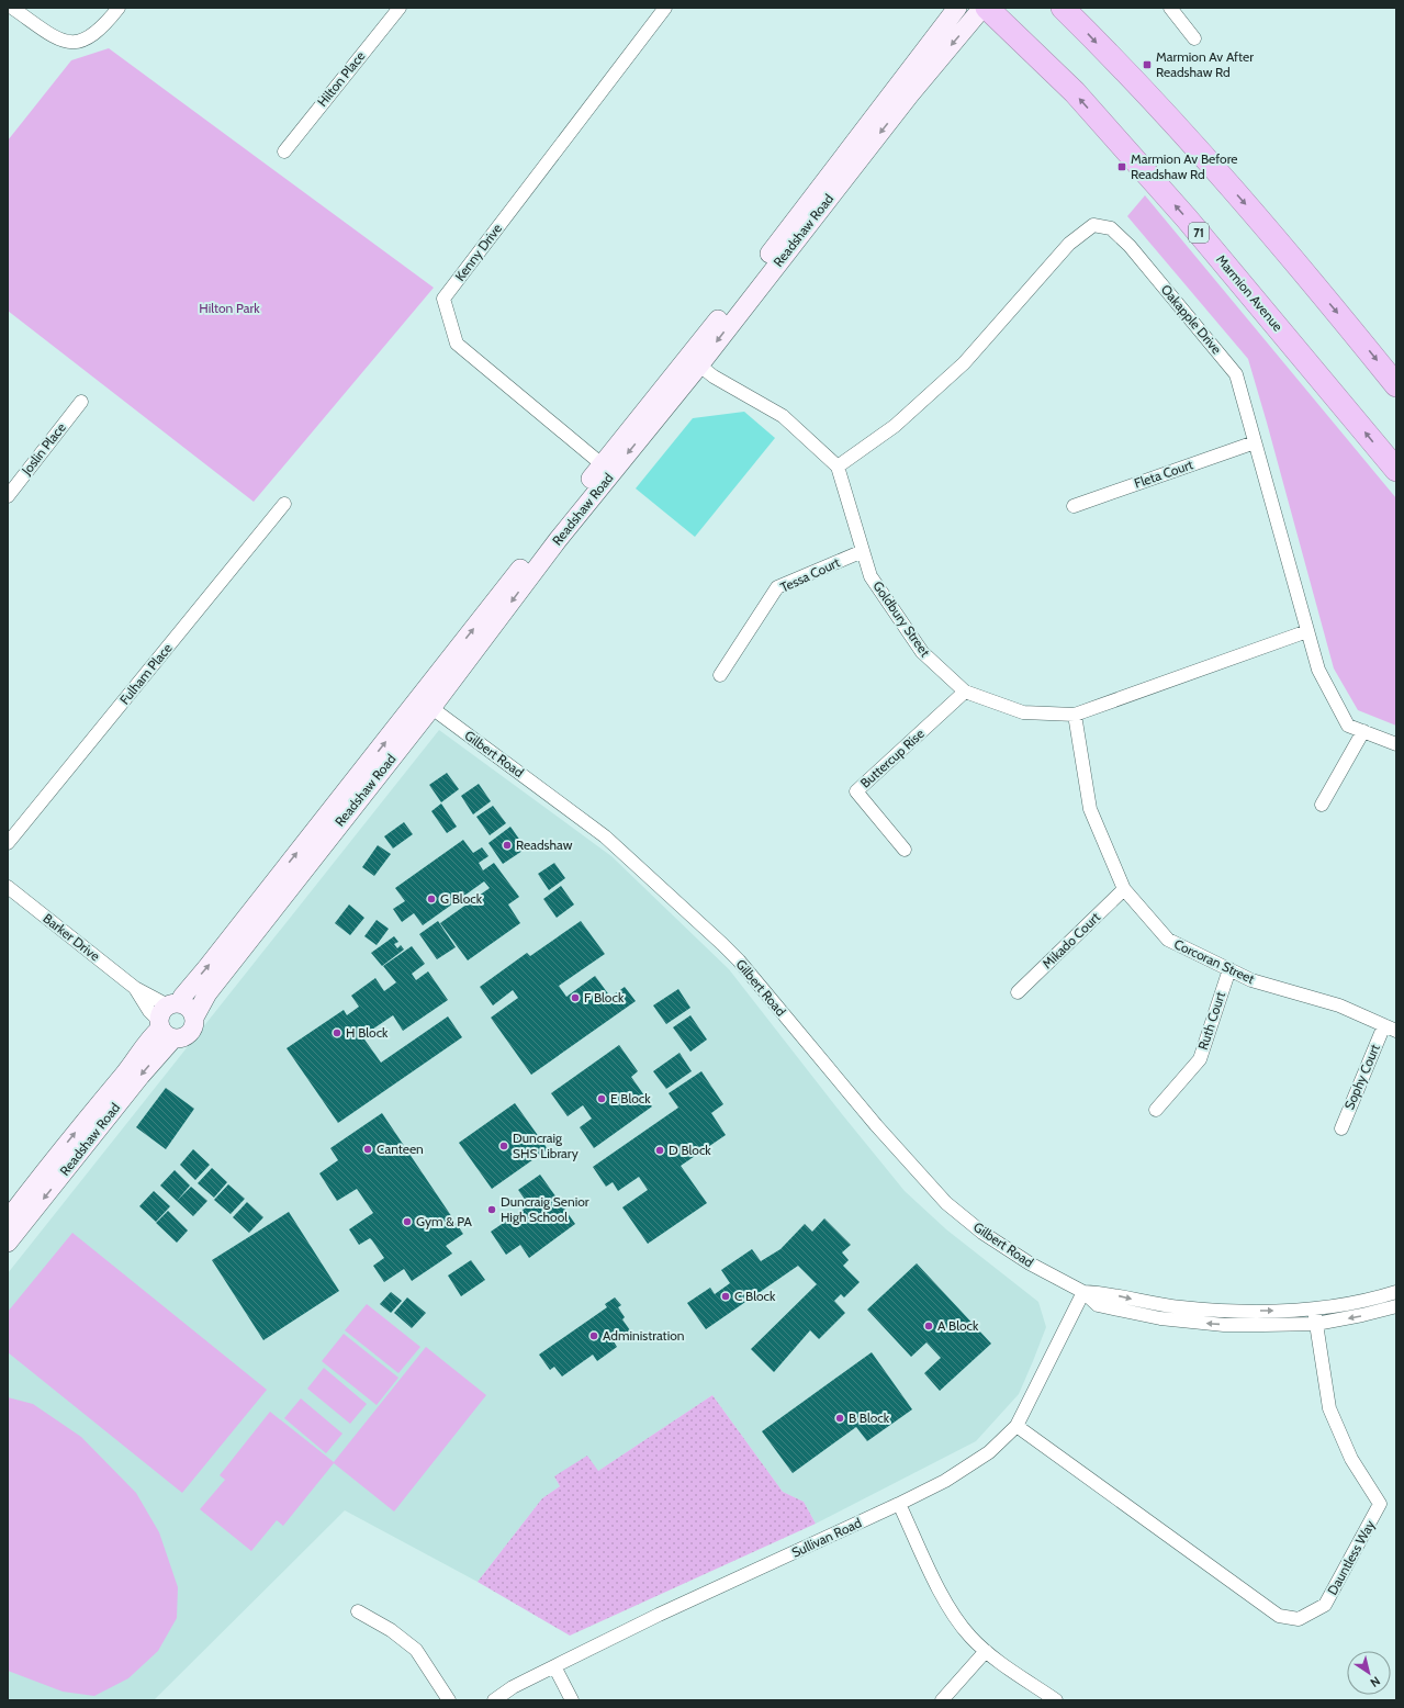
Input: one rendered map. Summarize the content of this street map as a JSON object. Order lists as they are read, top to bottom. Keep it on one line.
{"streets":{"highway":["71","Marmion Avenue"],"street":["Hilton Place","Readshaw Road","Kenny Drive","Oakapple Drive","Joslin Place","Fleta Court","Tessa Court","Goldbury Street","Fulham Place","Gilbert Road","Buttercup Rise","Barker Drive","Mikado Court","Corcoran Street","Ruth Court","Sophy Court","Sullivan Road","Dauntless Way"]},"crossings":[["Readshaw Road","Kenny Drive"],["Readshaw Road","Gilbert Road"],["Readshaw Road","Barker Drive"],["Oakapple Drive","Fleta Court"],["Oakapple Drive","Goldbury Street"],["Tessa Court","Goldbury Street"],["Goldbury Street","Buttercup Rise"],["Goldbury Street","Corcoran Street"],["Gilbert Road","Sullivan Road"],["Gilbert Road","Dauntless Way"],["Mikado Court","Corcoran Street"],["Corcoran Street","Ruth Court"],["Corcoran Street","Sophy Court"],["Sullivan Road","Dauntless Way"]],"parks":["Hilton Park"],"places":{"transit":["Marmion Av After Readshaw Rd","Marmion Av Before Readshaw Rd"],"other":["Readshaw","G Block","F Block","H Block","E Block","Duncraig SHS Library","Canteen","D Block","Duncraig Senior High School","Gym & PA","C Block","A Block","Administration","B Block"]},"north":"bottom right"}
